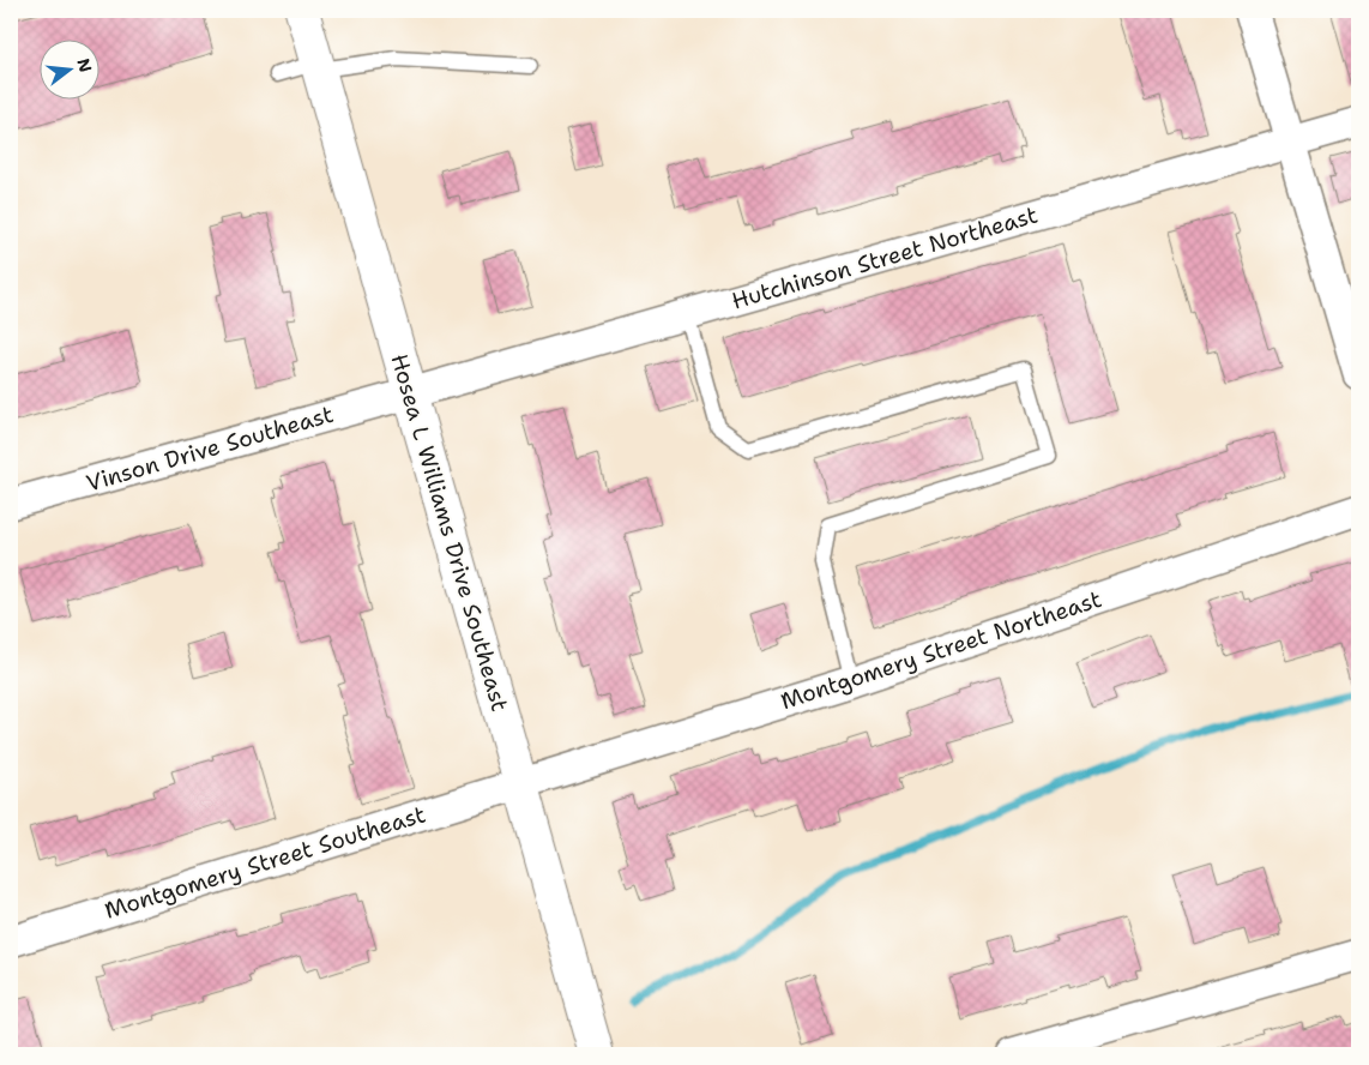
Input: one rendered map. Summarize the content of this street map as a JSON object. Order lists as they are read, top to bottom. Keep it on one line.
{"streets":{"street":["Hutchinson Street Northeast","Vinson Drive Southeast","Hosea L Williams Drive Southeast","Montgomery Street Northeast","Montgomery Street Southeast"]},"crossings":[["Hutchinson Street Northeast","Vinson Drive Southeast"],["Hutchinson Street Northeast","Hosea L Williams Drive Southeast"],["Vinson Drive Southeast","Hosea L Williams Drive Southeast"],["Hosea L Williams Drive Southeast","Montgomery Street Northeast"],["Hosea L Williams Drive Southeast","Montgomery Street Southeast"],["Montgomery Street Northeast","Montgomery Street Southeast"]],"north":"right"}
